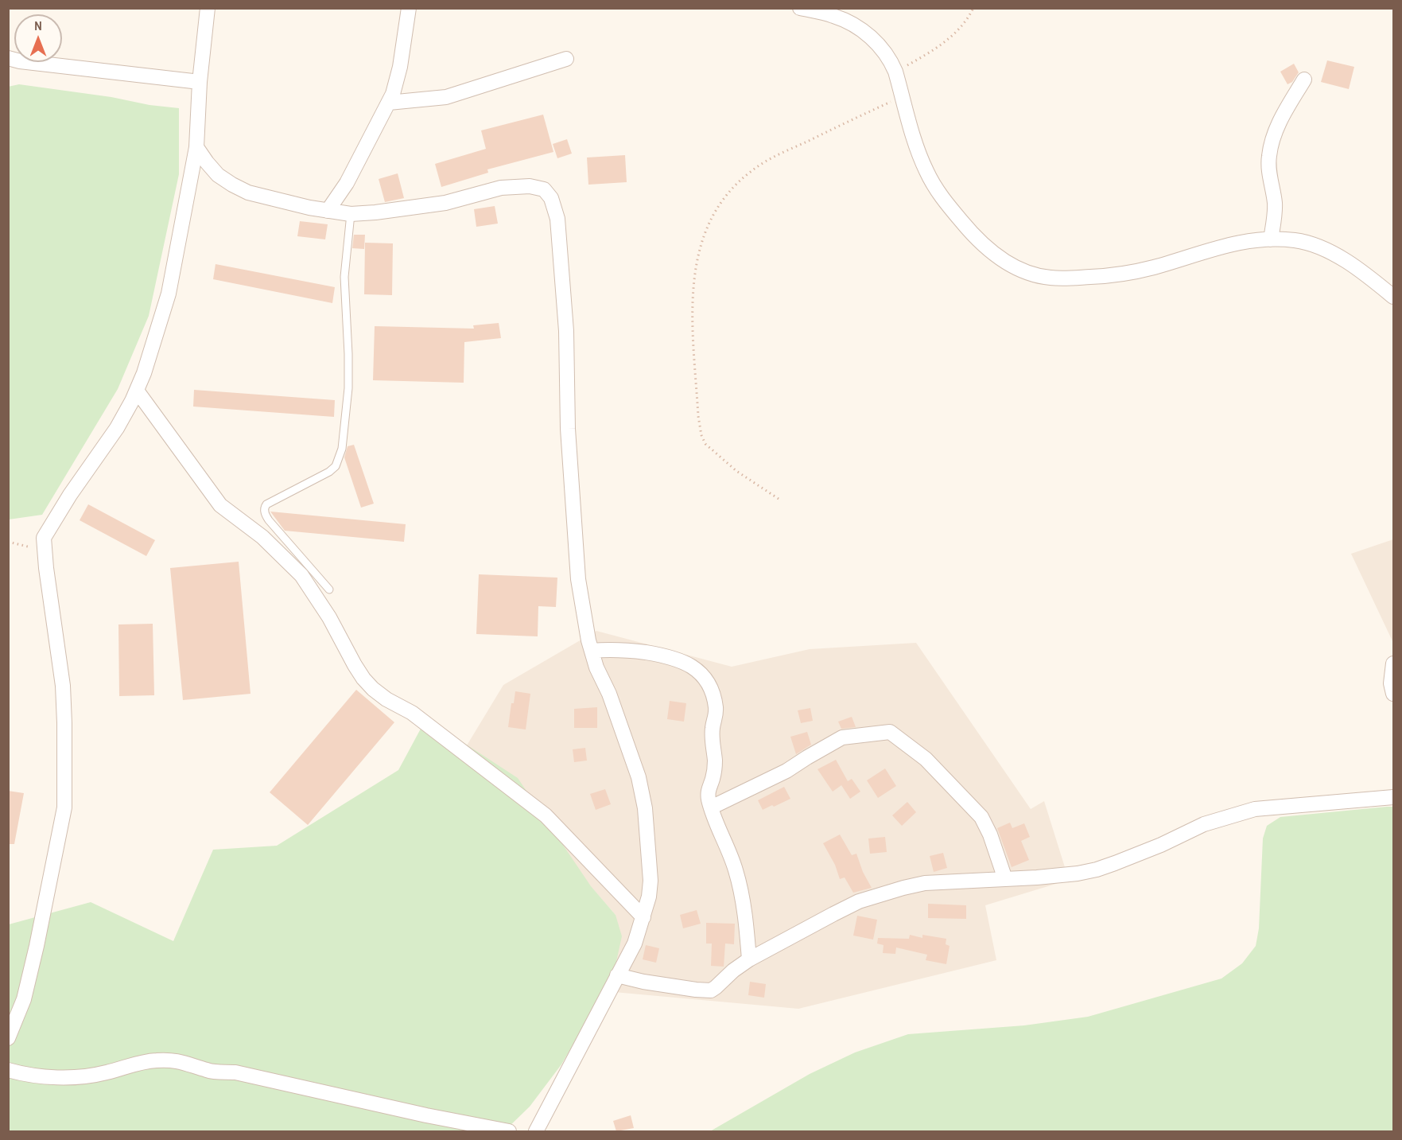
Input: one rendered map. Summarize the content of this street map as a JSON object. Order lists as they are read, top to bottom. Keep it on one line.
{"north":"top"}
